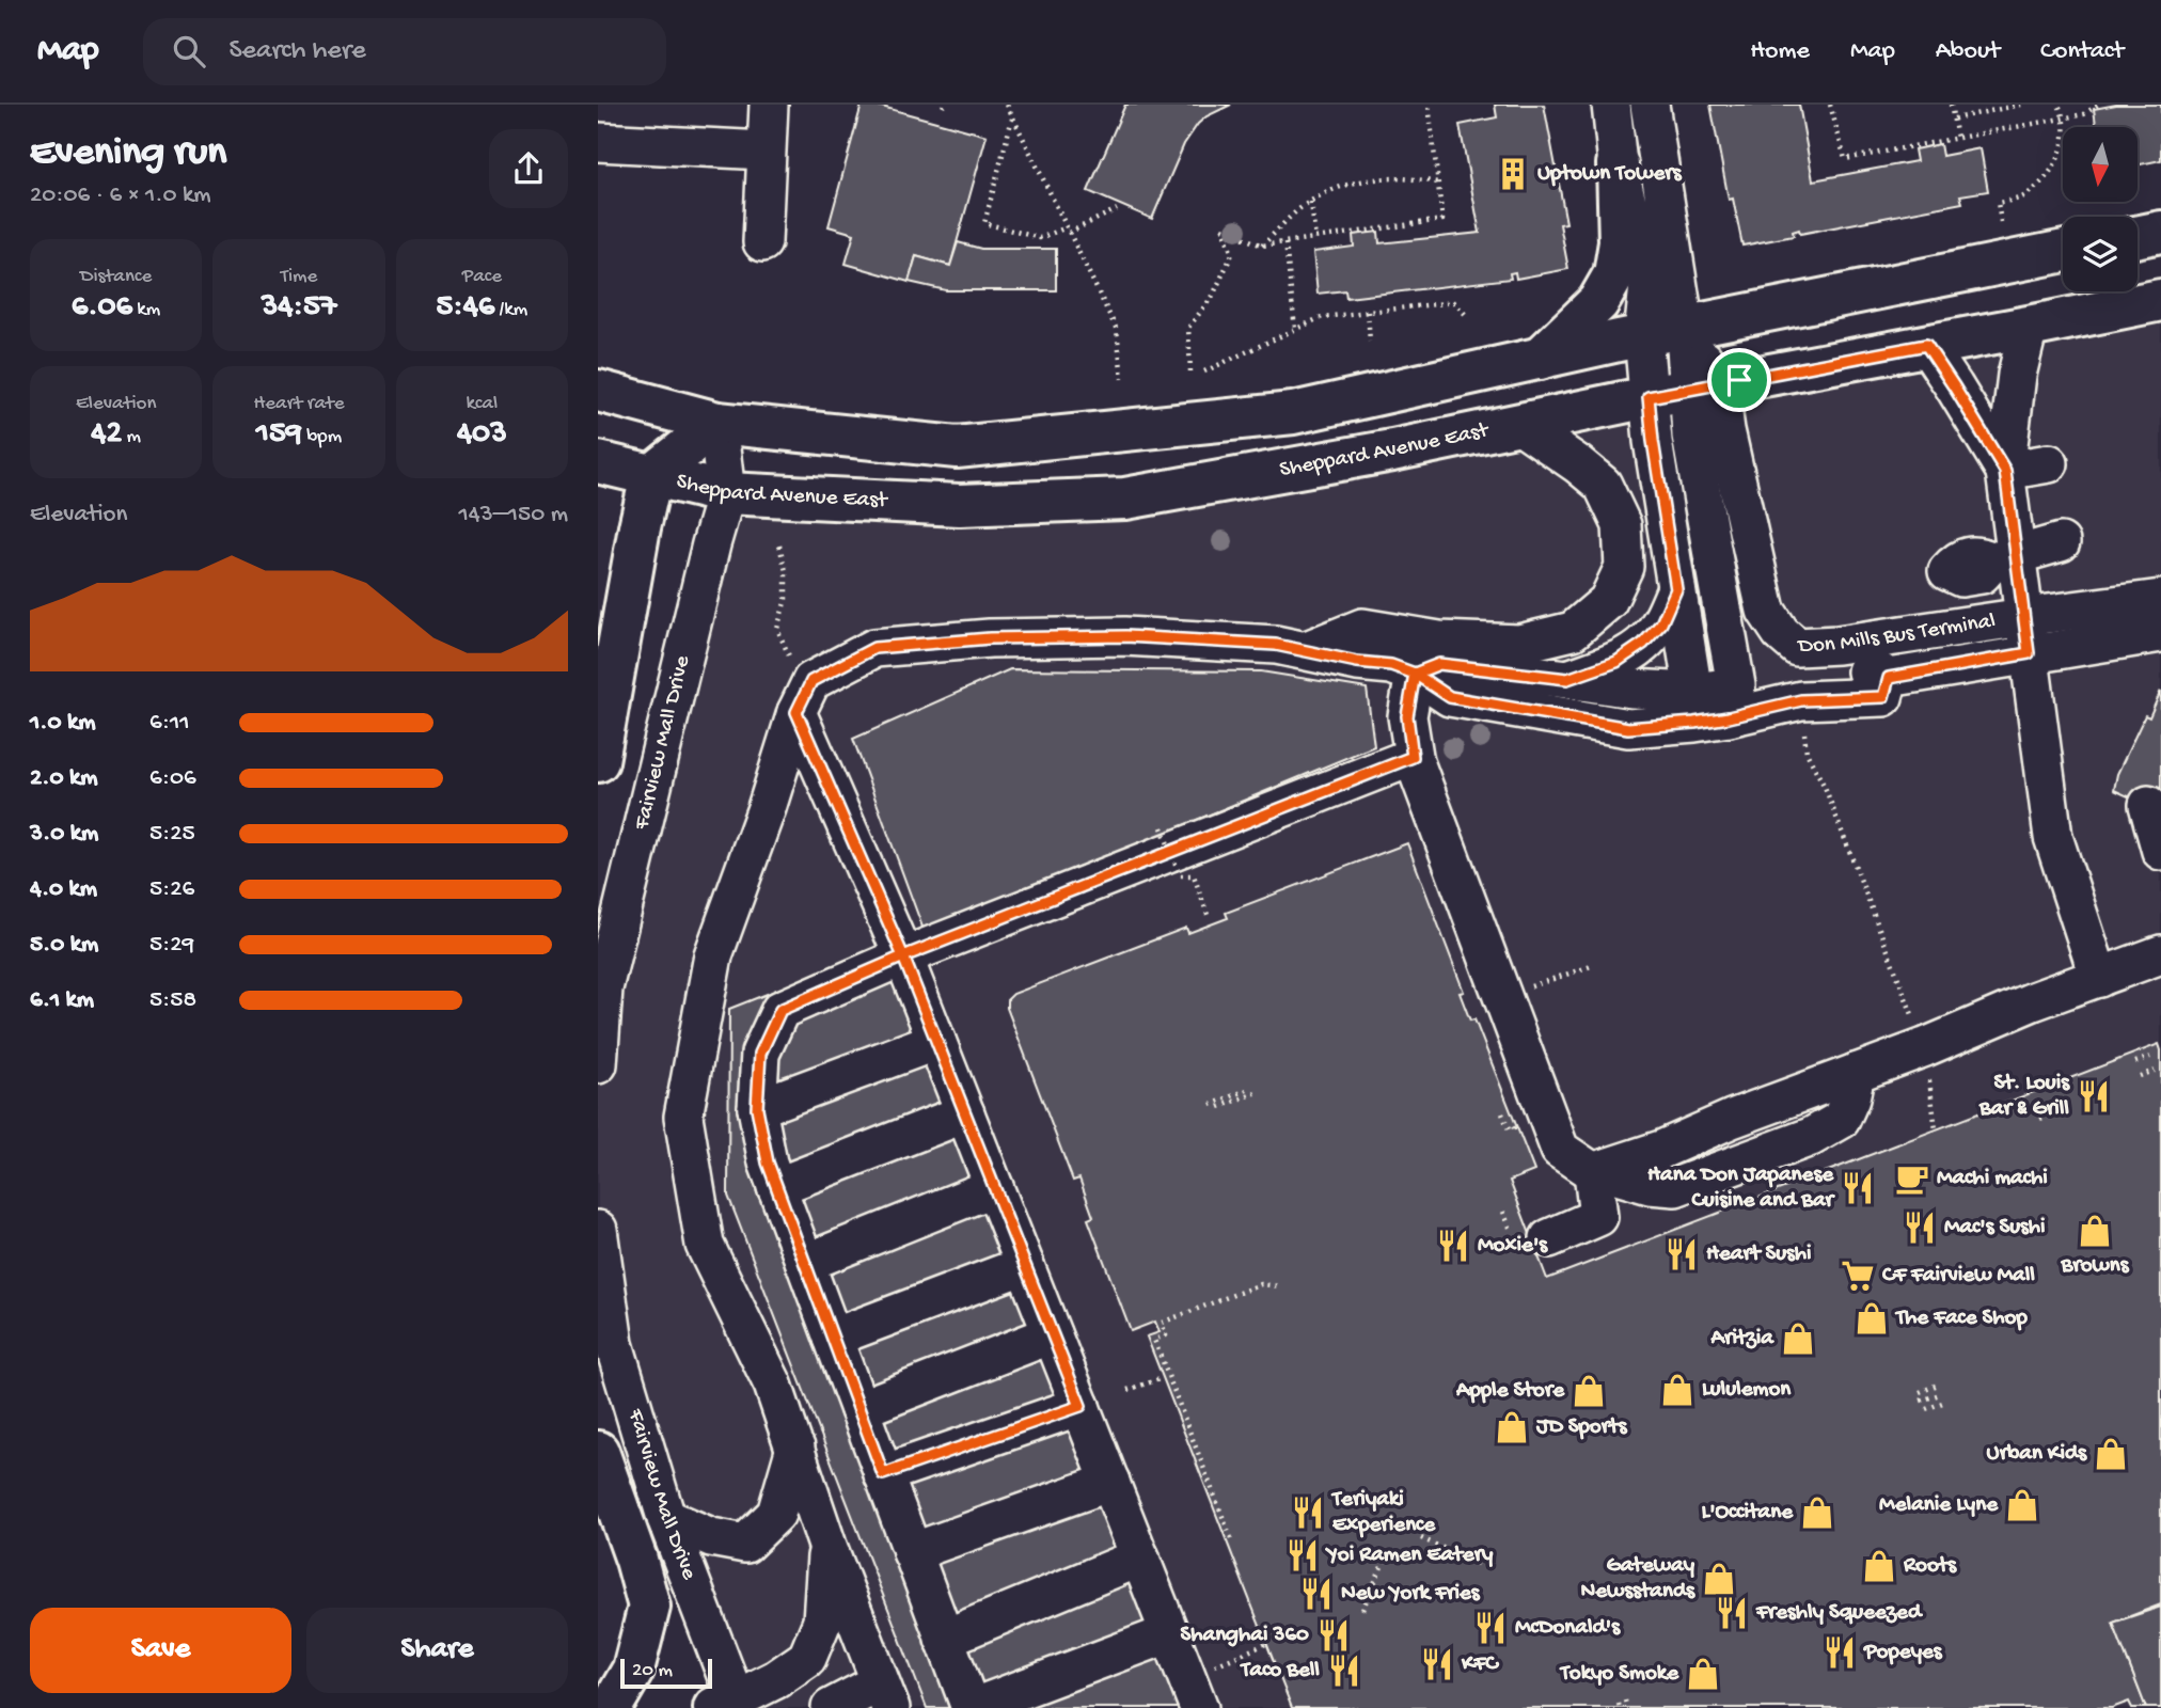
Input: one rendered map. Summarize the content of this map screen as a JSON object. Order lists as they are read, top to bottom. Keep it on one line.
{"streets":{"main road":["Sheppard Avenue East"],"street":["Don Mills Bus Terminal","Fairview Mall Drive"]},"crossings":[["Sheppard Avenue East","Don Mills Bus Terminal"],["Sheppard Avenue East","Fairview Mall Drive"]],"places":{"building":["Uptown Towers"],"restaurant":["St. Louis Bar & Grill","Hana Don Japanese Cuisine and Bar","Mac's Sushi","Moxie's","Heart Sushi","Teriyaki Experience","Yoi Ramen Eatery","New York Fries","Freshly Squeezed","McDonald's","Shanghai 360","Popeyes","KFC","Taco Bell"],"cafe":["Machi machi"],"shop":["Browns","The Face Shop","Aritzia","Lululemon","Apple Store","JD Sports","Urban Kids","Melanie Lyne","L'Occitane","Roots","Gateway Newsstands","Tokyo Smoke"],"supermarket":["CF Fairview Mall"]},"scale_bar":"20 m","north":"bottom","page":{"header":"Map","search":"Search here","nav":["Home","Map","About","Contact"],"heading":["Evening run","20:06 · 6 × 1.0 km"],"stats":[["Distance","6.06 km"],["Time","34:57"],["Pace","5:46 /km"],["Elevation","42 m"],["Heart rate","159 bpm"],["kcal","403"]],"chart":["Elevation","143–150 m"],"list":[{"name":"1.0 km","note":"6:11"},{"name":"2.0 km","note":"6:06"},{"name":"3.0 km","note":"5:25"},{"name":"4.0 km","note":"5:26"},{"name":"5.0 km","note":"5:29"},{"name":"6.1 km","note":"5:58"}],"buttons":["Save","Share"],"scale":"20 m"}}
